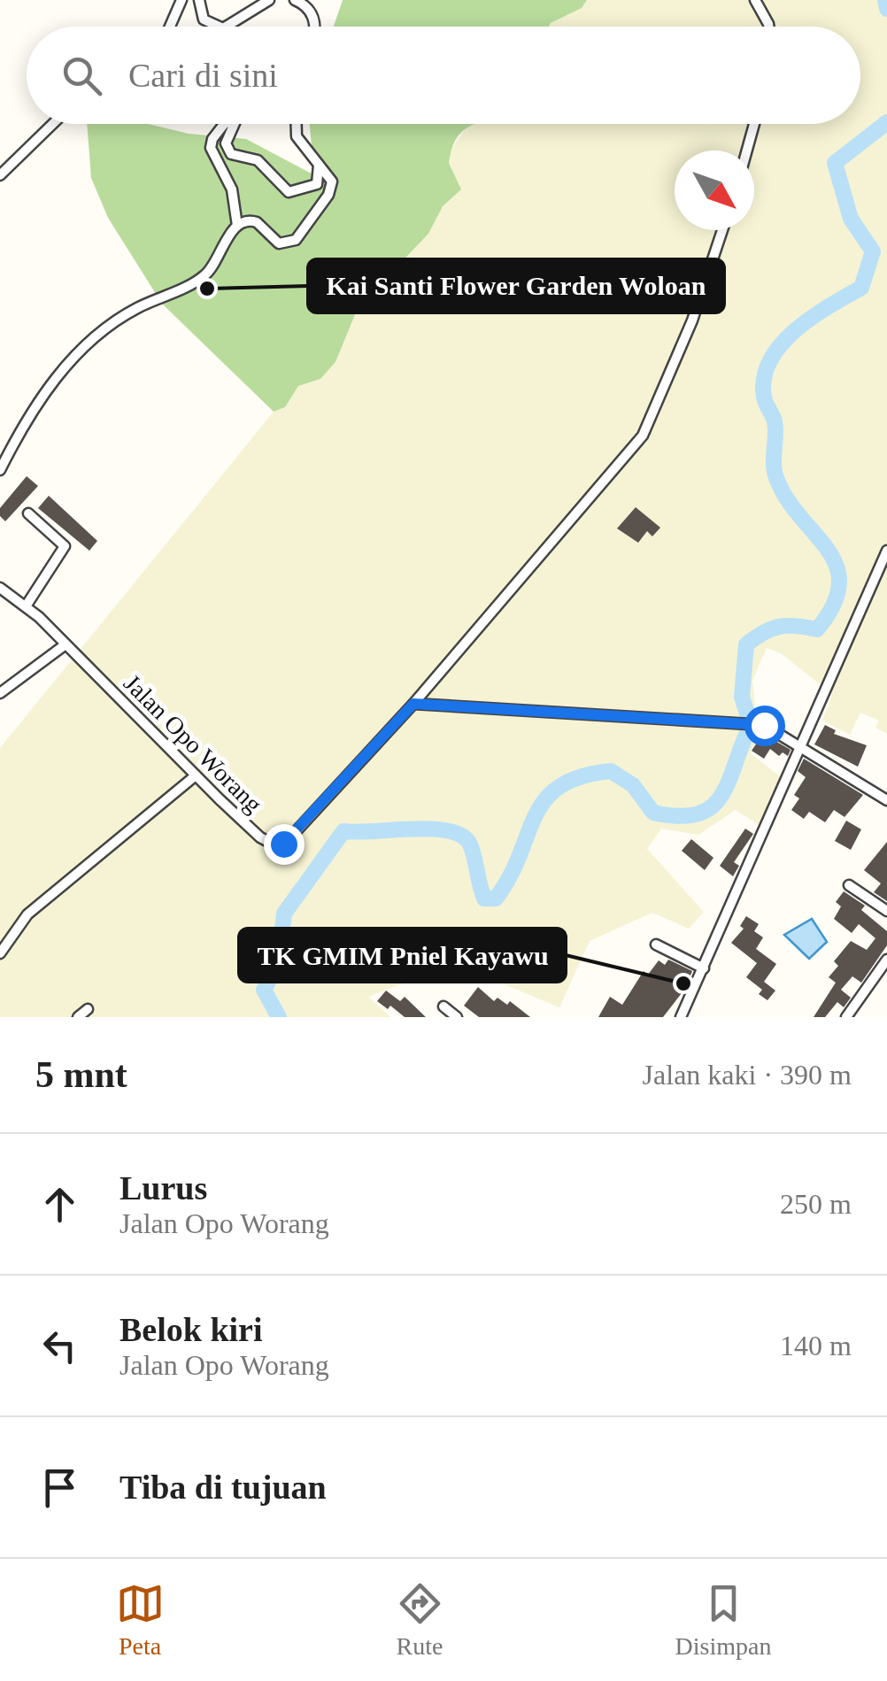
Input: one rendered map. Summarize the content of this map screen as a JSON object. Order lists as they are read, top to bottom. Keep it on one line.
{"streets":{"street":["Jalan Opo Worang"]},"places":["Kai Santi Flower Garden Woloan","TK GMIM Pniel Kayawu"],"north":"bottom right","page":{"search":"Cari di sini","heading":["5 mnt","Jalan kaki · 390 m"],"list":[["Lurus","Jalan Opo Worang","250 m"],["Belok kiri","Jalan Opo Worang","140 m"],"Tiba di tujuan"],"nav":["Peta","Rute","Disimpan"]}}
